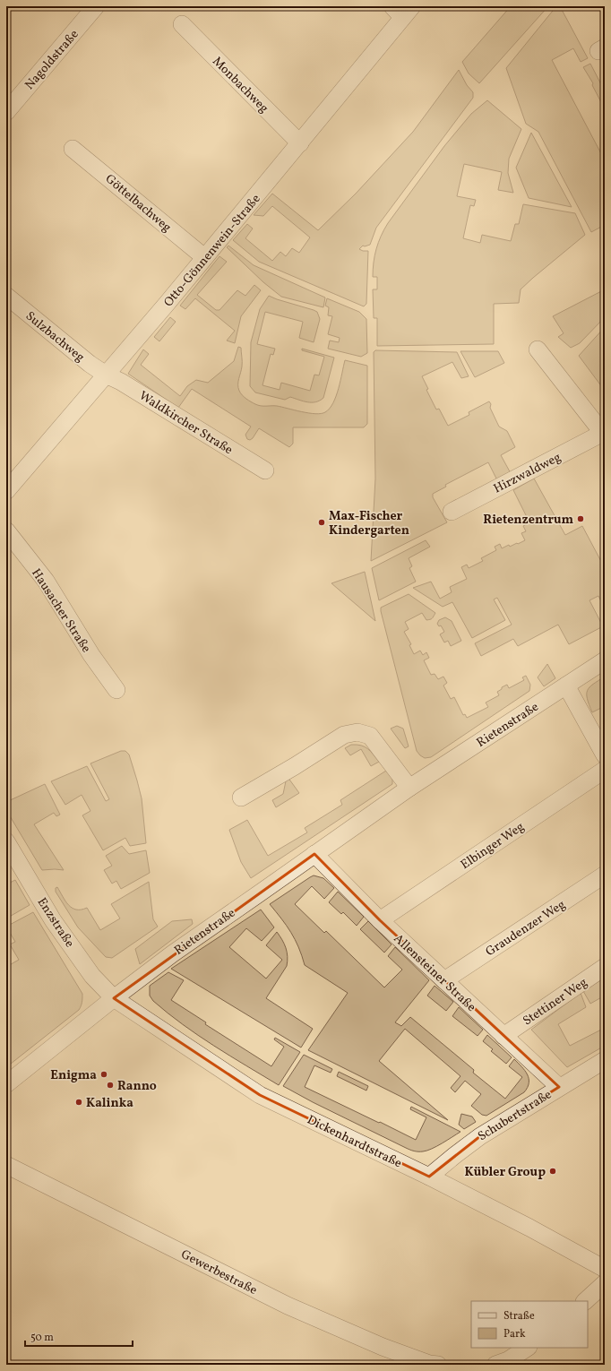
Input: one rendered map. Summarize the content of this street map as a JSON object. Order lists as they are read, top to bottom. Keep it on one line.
{"streets":{"street":["Nagoldstraße","Monbachweg","Göttelbachweg","Otto-Gönnenwein-Straße","Sulzbachweg","Waldkircher Straße","Hirzwaldweg","Hausacher Straße","Rietenstraße","Elbinger Weg","Enzstraße","Graudenzer Weg","Allensteiner Straße","Stettiner Weg","Schubertstraße","Dickenhardtstraße","Gewerbestraße"]},"crossings":[["Monbachweg","Otto-Gönnenwein-Straße"],["Göttelbachweg","Otto-Gönnenwein-Straße"],["Otto-Gönnenwein-Straße","Sulzbachweg"],["Otto-Gönnenwein-Straße","Waldkircher Straße"],["Sulzbachweg","Waldkircher Straße"],["Rietenstraße","Enzstraße"],["Rietenstraße","Allensteiner Straße"],["Rietenstraße","Dickenhardtstraße"],["Elbinger Weg","Allensteiner Straße"],["Enzstraße","Dickenhardtstraße"],["Graudenzer Weg","Allensteiner Straße"],["Allensteiner Straße","Stettiner Weg"],["Allensteiner Straße","Schubertstraße"],["Schubertstraße","Dickenhardtstraße"]],"places":["Rietenzentrum","Max-Fischer Kindergarten","Enigma","Ranno","Kalinka","Kübler Group"],"legend":["Straße","Park"],"scale_bar":"50 m"}
